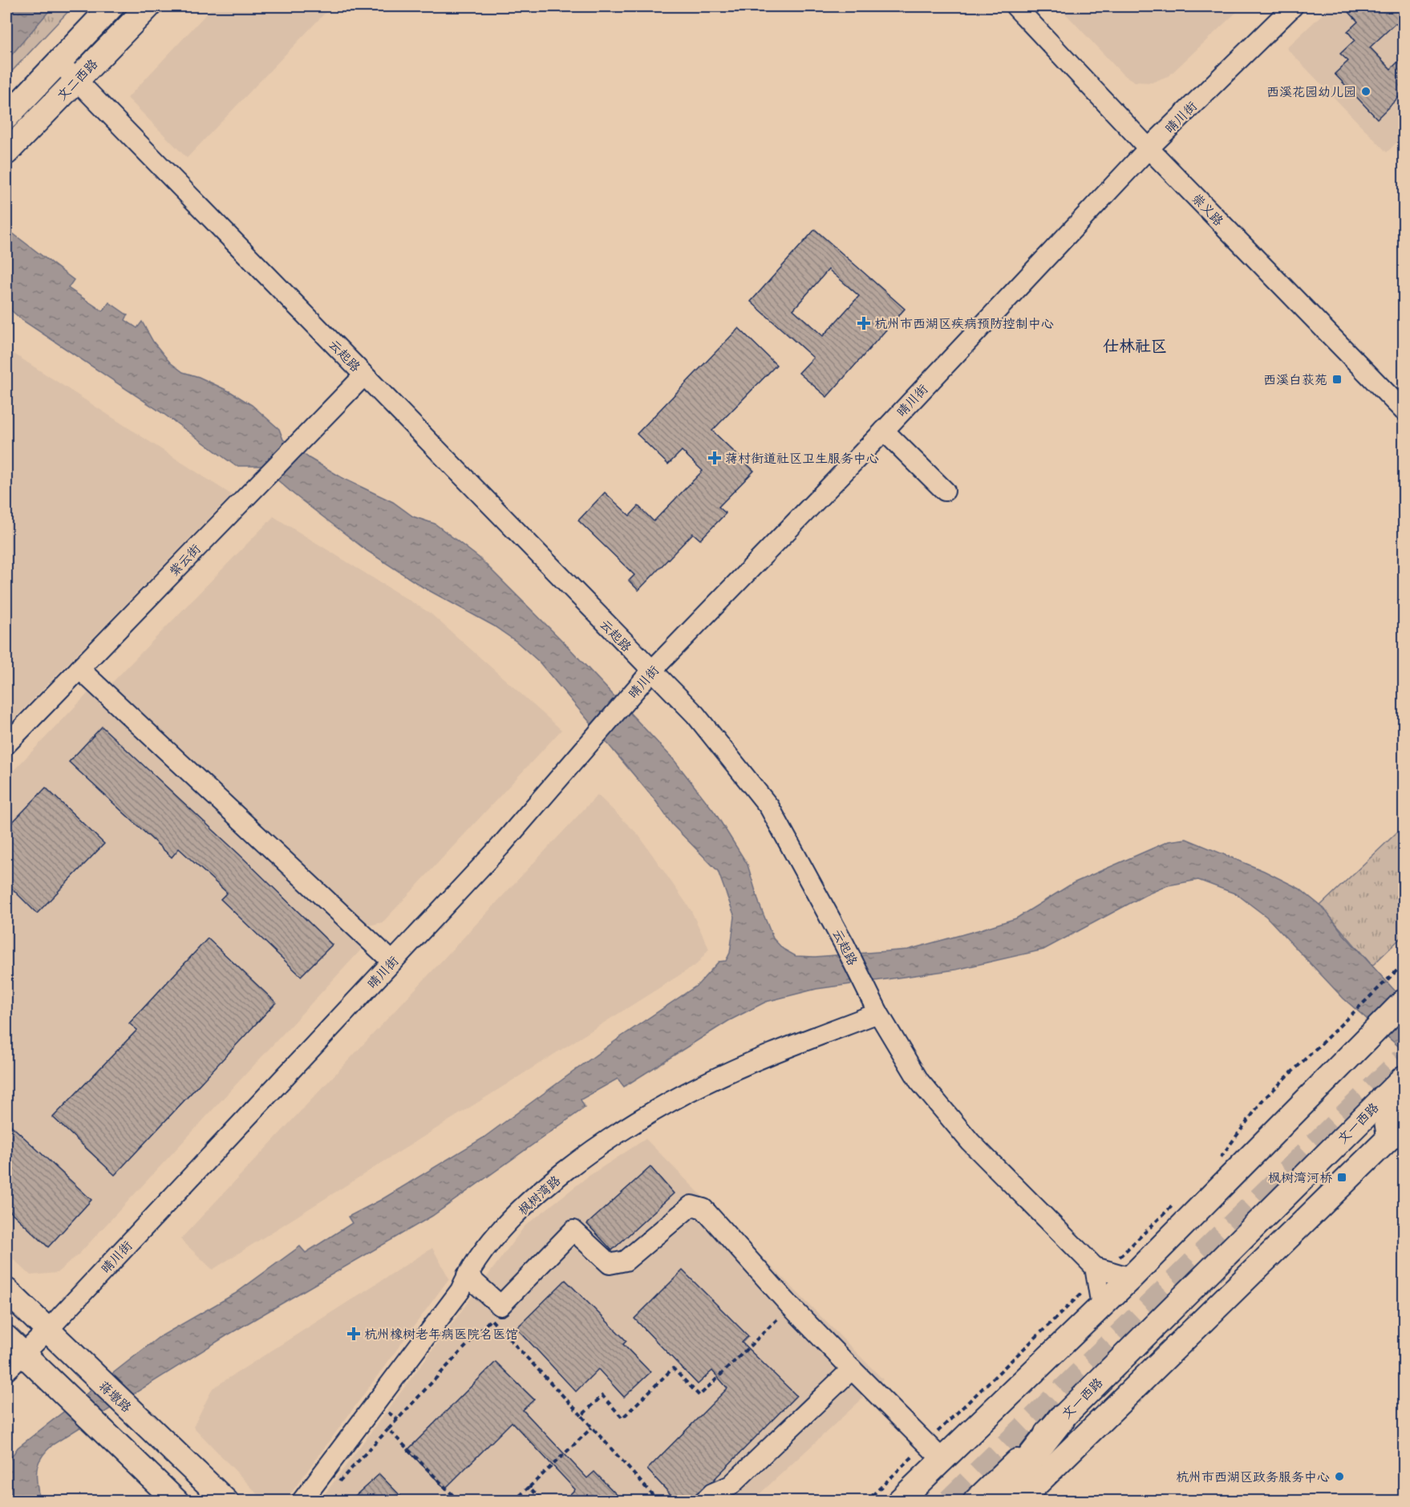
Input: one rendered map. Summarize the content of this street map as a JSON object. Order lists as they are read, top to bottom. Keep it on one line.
{"streets":{"main road":["文二西路","文一西路","蒋墩路"],"street":["晴川街","崇义路","云起路","紫云街","枫树湾路"]},"crossings":[["文二西路","云起路"],["晴川街","崇义路"],["晴川街","云起路"],["晴川街","蒋墩路"],["云起路","紫云街"],["云起路","枫树湾路"]],"districts":["仕林社区"],"places":{"other":["西溪花园幼儿园","杭州市西湖区政务服务中心"],"health":["杭州市西湖区疾病预防控制中心","蒋村街道社区卫生服务中心","杭州橡树老年病医院名医馆"],"transit":["西溪白荻苑","枫树湾河桥"]}}
